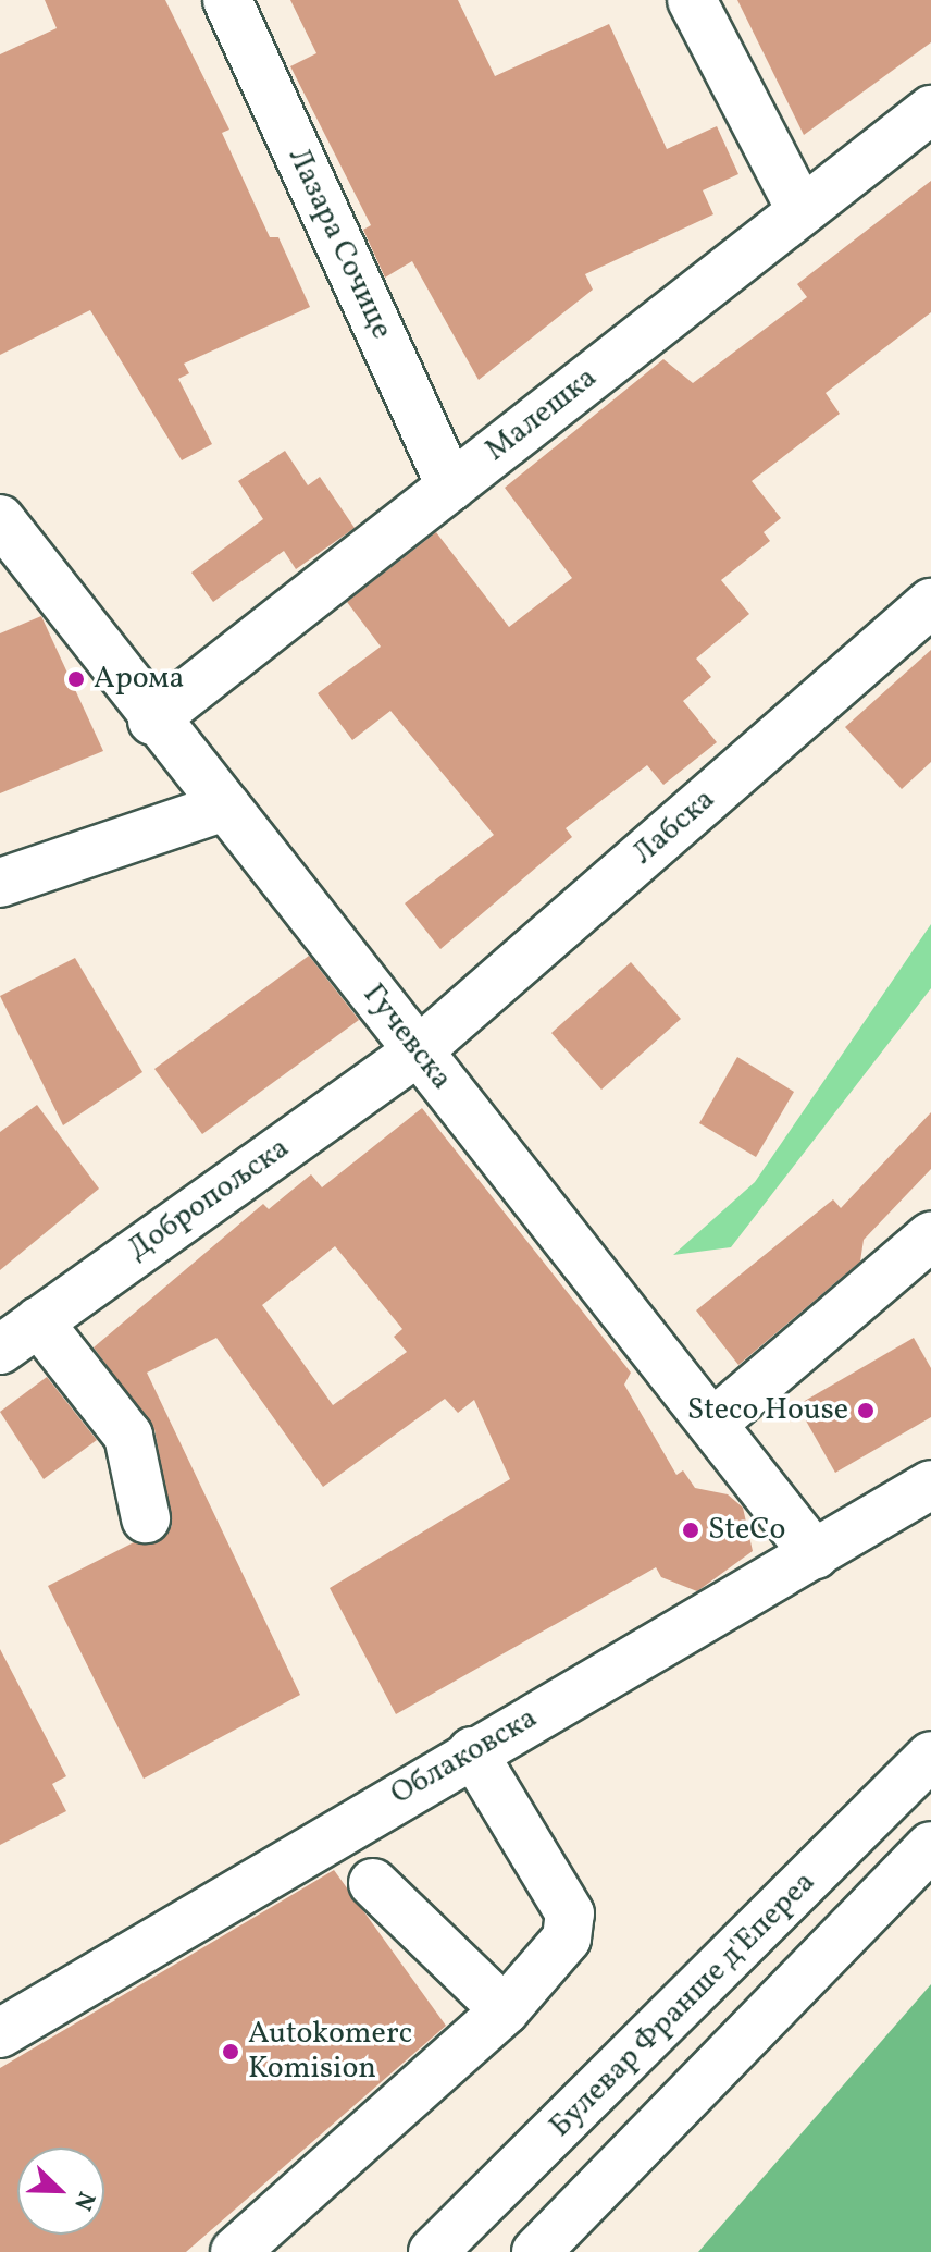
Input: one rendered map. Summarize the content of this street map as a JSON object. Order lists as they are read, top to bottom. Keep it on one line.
{"streets":{"main road":["Лазара Сочице","Малешка","Лабска","Гучевска","Добропољска","Облаковска","Булевар Франше д'Епереа"]},"crossings":[["Лазара Сочице","Малешка"],["Малешка","Гучевска"],["Лабска","Гучевска"],["Лабска","Добропољска"],["Гучевска","Добропољска"],["Гучевска","Облаковска"]],"places":["Арома","Steco House","SteCo","Autokomerc Komision"],"north":"bottom right"}
